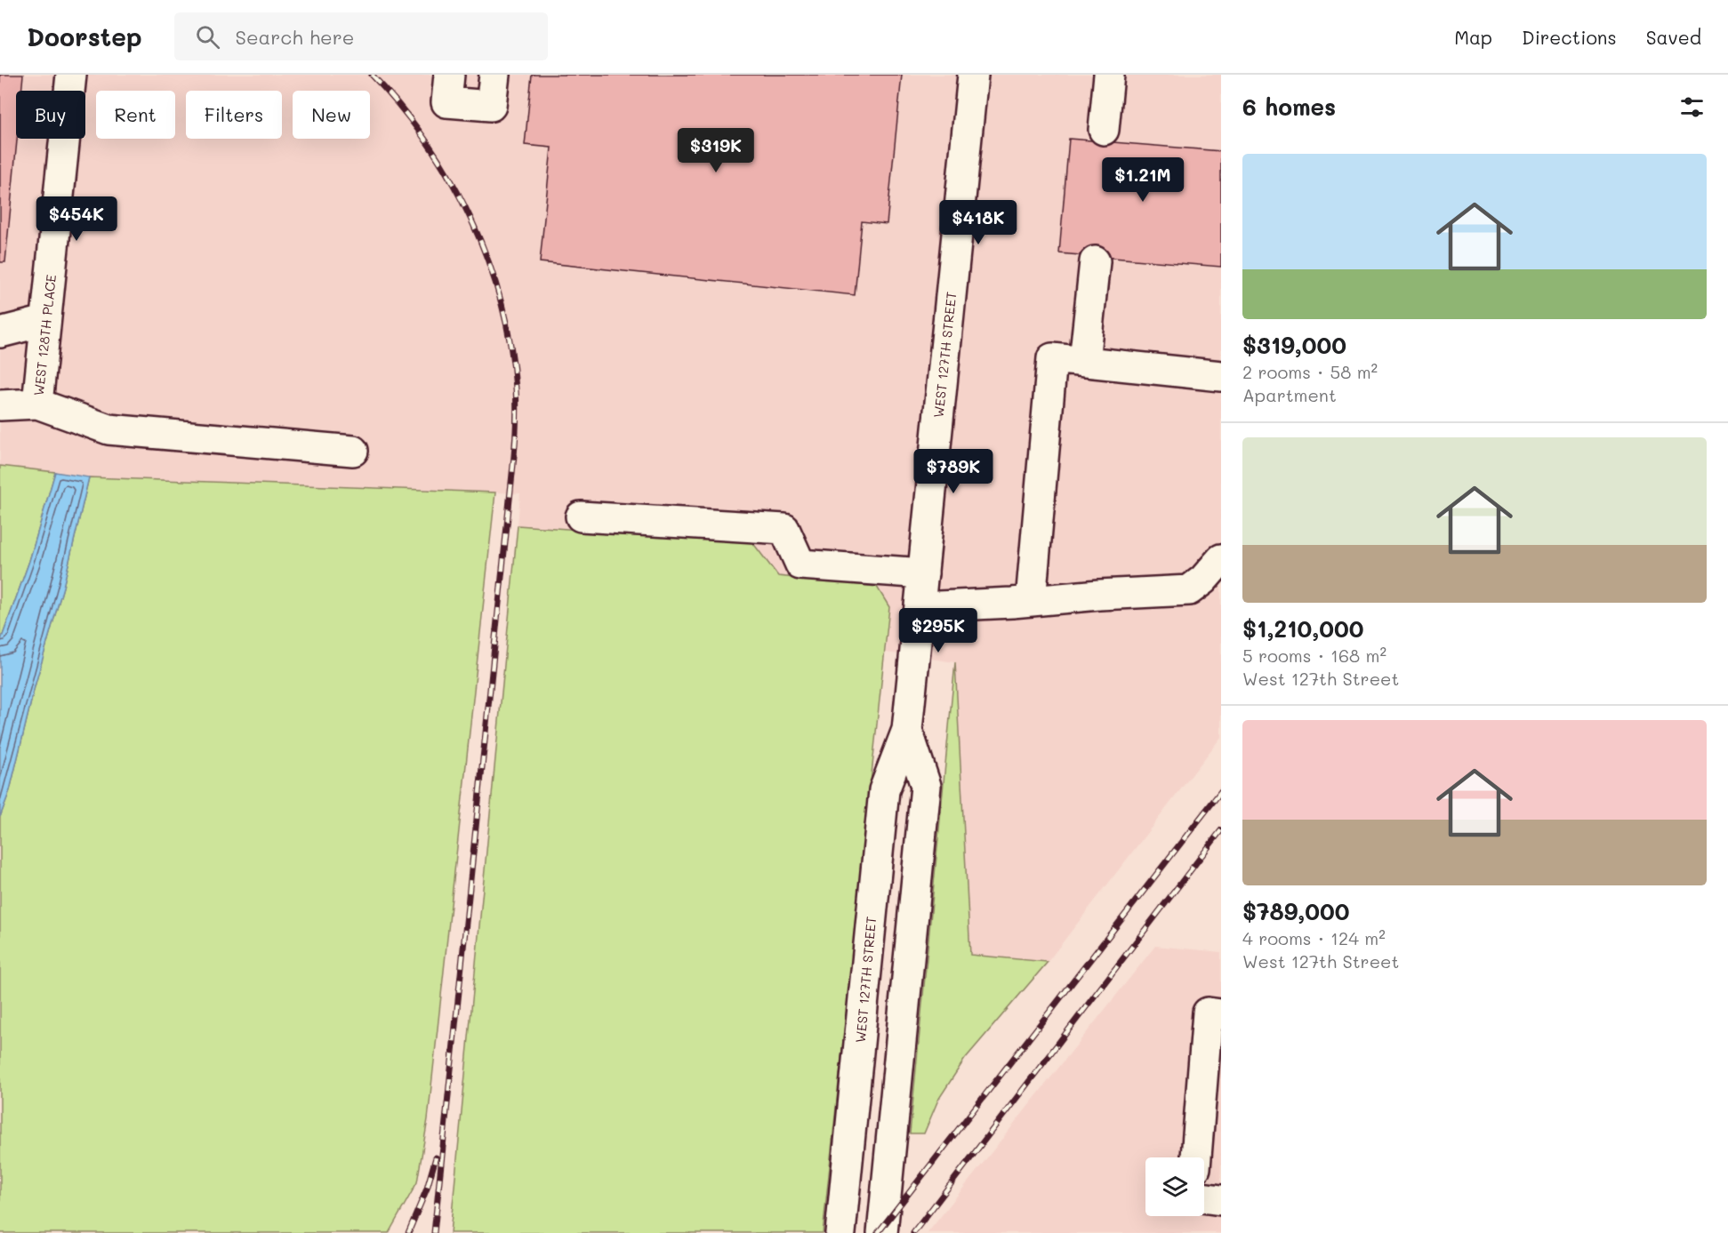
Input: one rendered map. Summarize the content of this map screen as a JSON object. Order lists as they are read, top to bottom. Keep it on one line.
{"streets":{"main road":["WEST 128TH PLACE","WEST 127TH STREET"]},"page":{"header":"Doorstep","search":"Search here","nav":["Map","Directions","Saved"],"heading":"6 homes","chip":["Buy","Rent","Filters","New"],"price":["$319K","$1.21M","$454K","$418K","$789K","$295K"],"list":[{"name":"$319,000","note":"2 rooms · 58 m² · Apartment"},{"name":"$1,210,000","note":"5 rooms · 168 m² · West 127th Street"},{"name":"$789,000","note":"4 rooms · 124 m² · West 127th Street"}]}}
